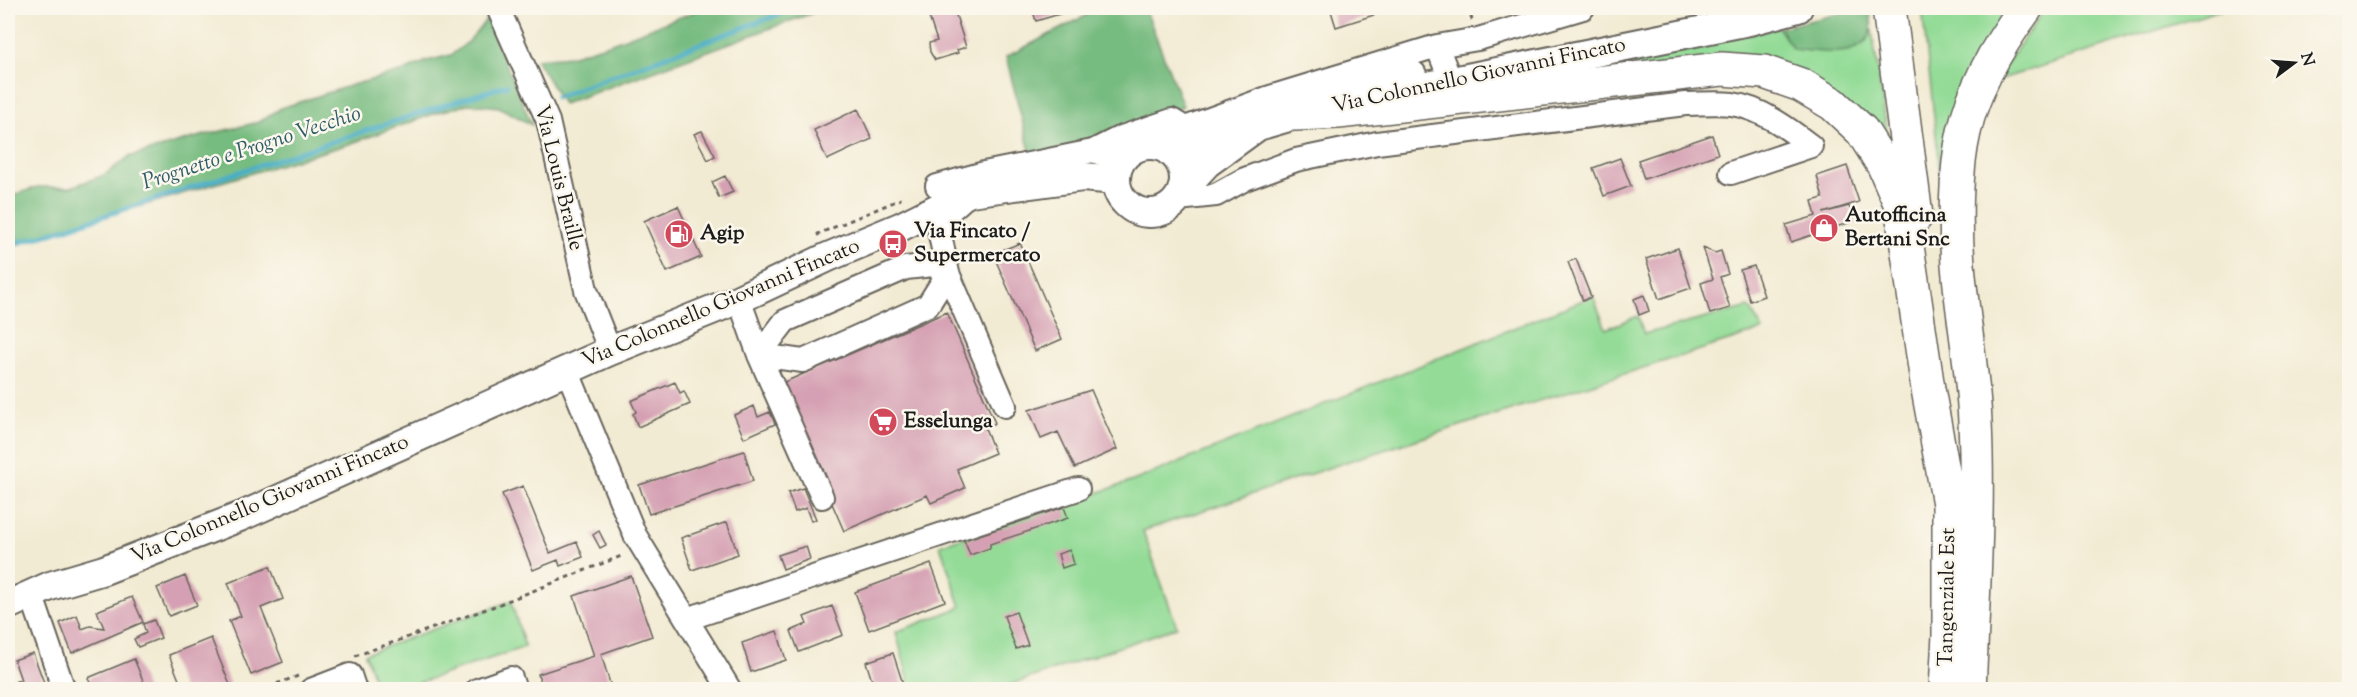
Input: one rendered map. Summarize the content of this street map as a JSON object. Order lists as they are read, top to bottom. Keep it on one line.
{"streets":{"highway":["Tangenziale Est"],"main road":["Via Colonnello Giovanni Fincato"],"street":["Via Louis Braille"]},"crossings":[["Via Colonnello Giovanni Fincato","Via Louis Braille"]],"water":["Prognetto e Progno Vecchio"],"places":{"shop":["Autofficina Bertani Snc"],"fuel station":["Agip"],"bus stop":["Via Fincato / Supermercato"],"supermarket":["Esselunga"]},"north":"right"}
